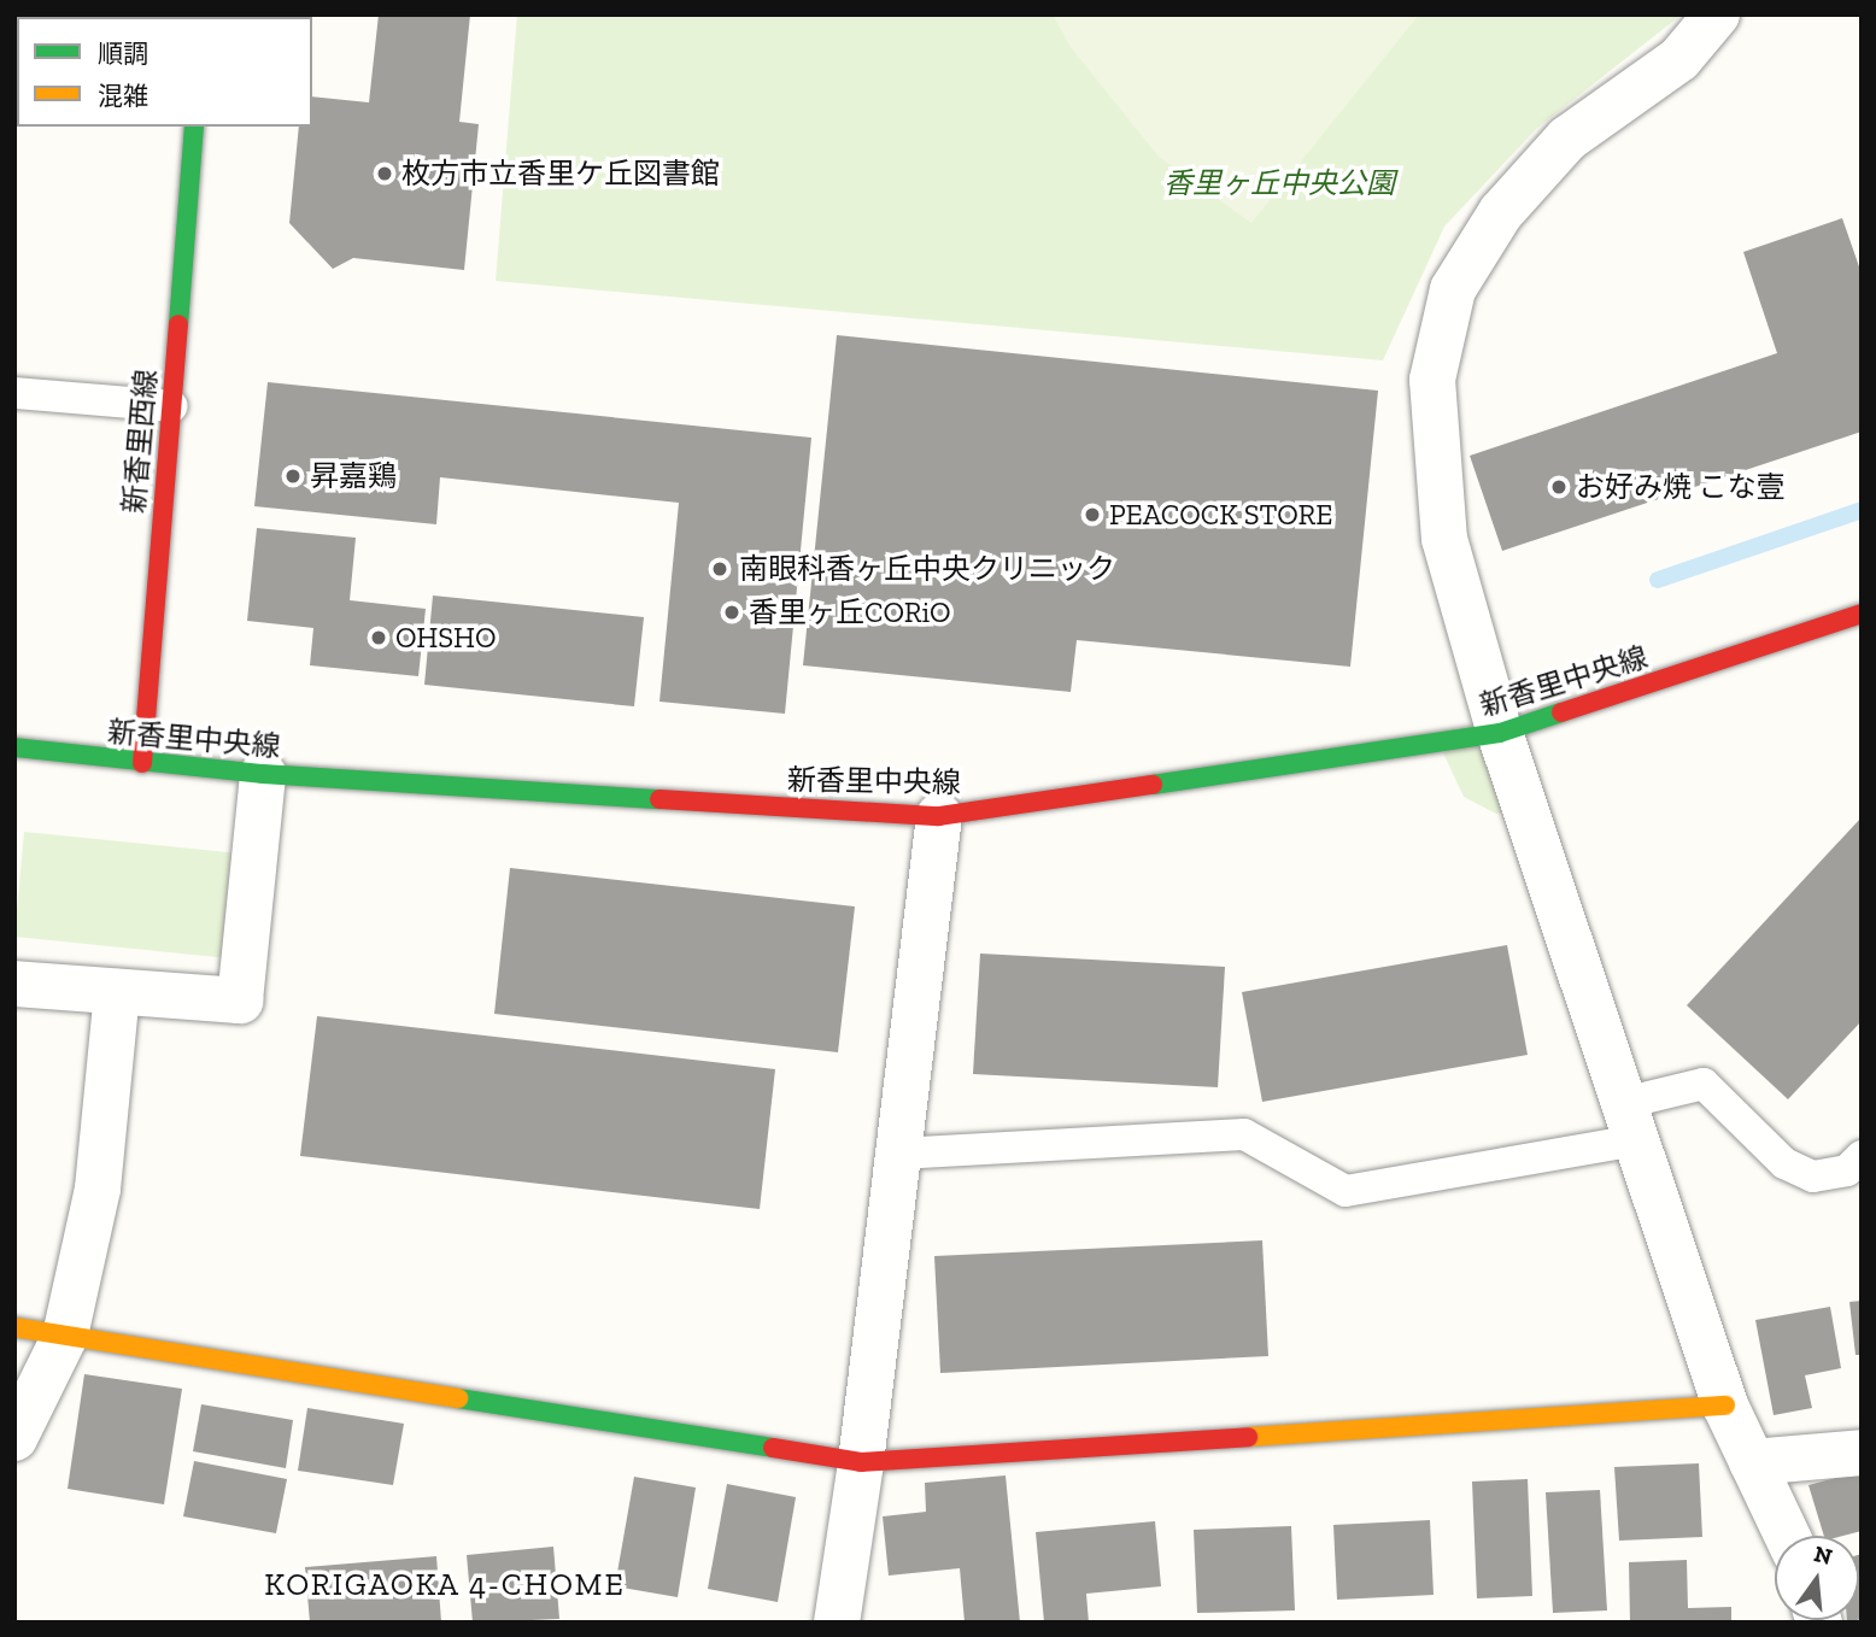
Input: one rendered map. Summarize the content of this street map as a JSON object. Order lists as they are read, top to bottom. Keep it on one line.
{"streets":{"street":["新香里西線","新香里中央線"]},"crossings":[["新香里西線","新香里中央線"]],"districts":["KORIGAOKA 4-CHOME"],"parks":["香里ヶ丘中央公園"],"places":["枚方市立香里ケ丘図書館","昇嘉鶏","お好み焼 こな壹","PEACOCK STORE","南眼科香ヶ丘中央クリニック","香里ヶ丘CORiO","OHSHO"],"legend":["順調","混雑"],"north":"top"}
